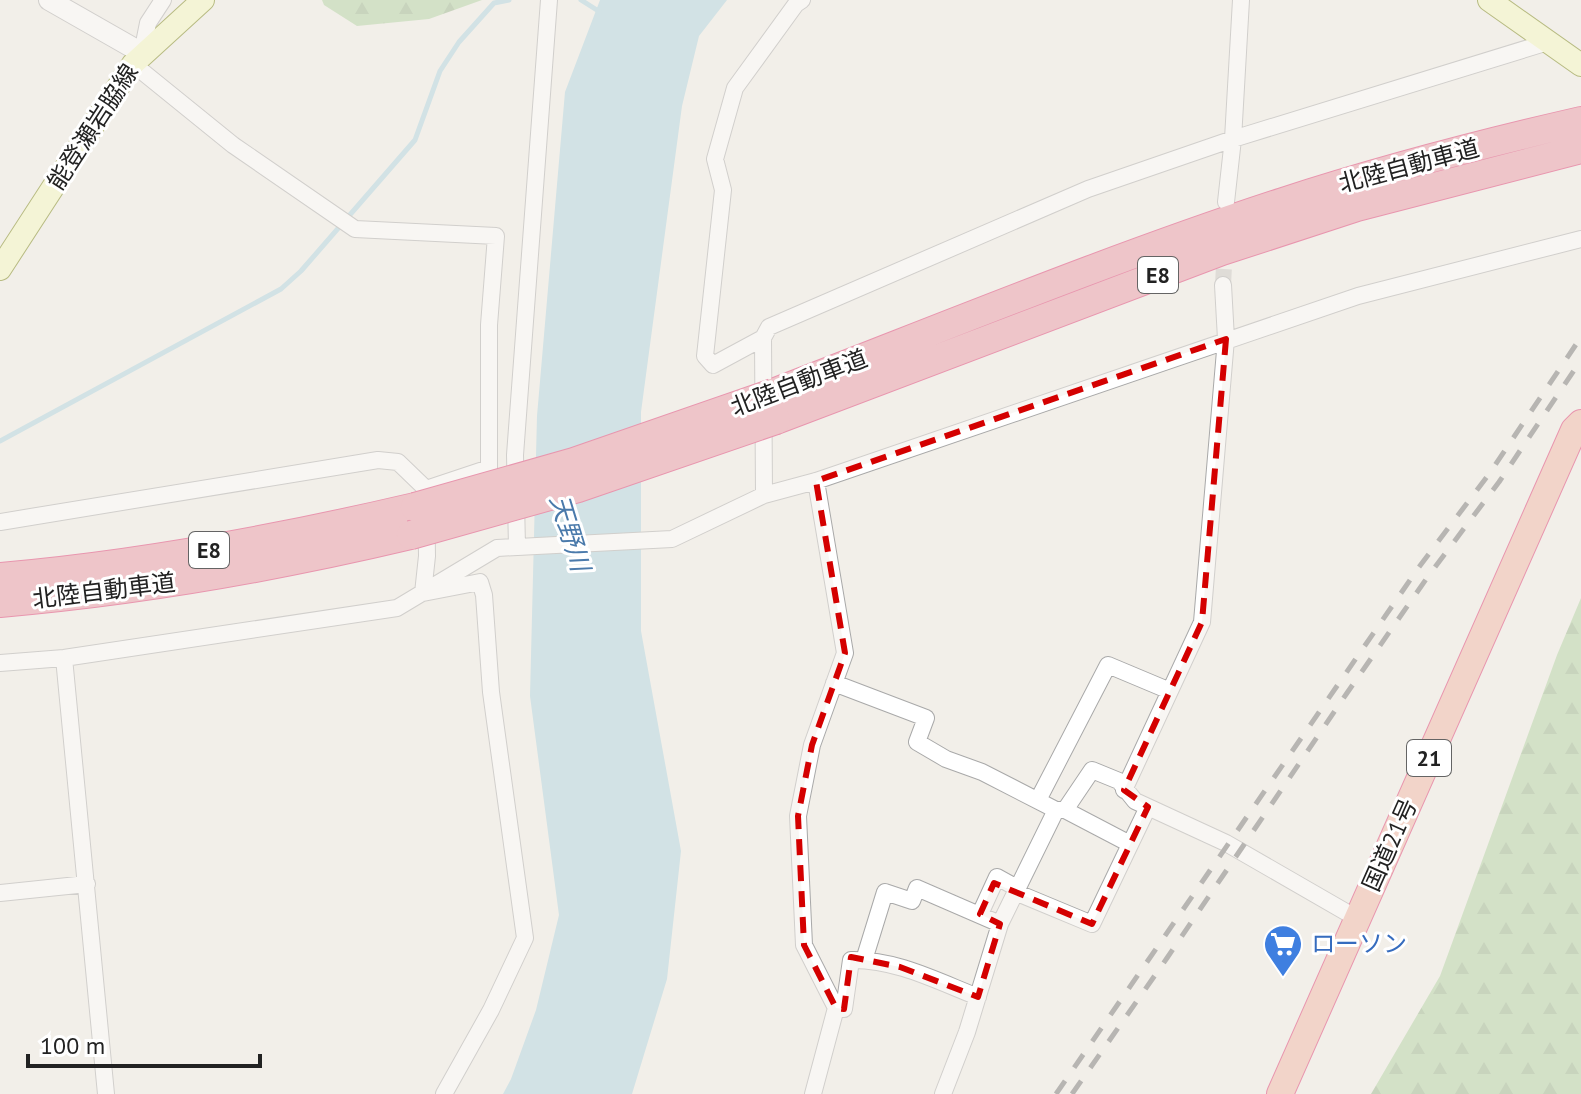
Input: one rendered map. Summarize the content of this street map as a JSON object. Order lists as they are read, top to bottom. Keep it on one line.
{"streets":{"highway":["北陸自動車道","E8","21","国道21号"],"main road":["能登瀬岩脇線"]},"water":["天野川"],"places":{"supermarket":["ローソン"]},"scale_bar":"100 m"}
